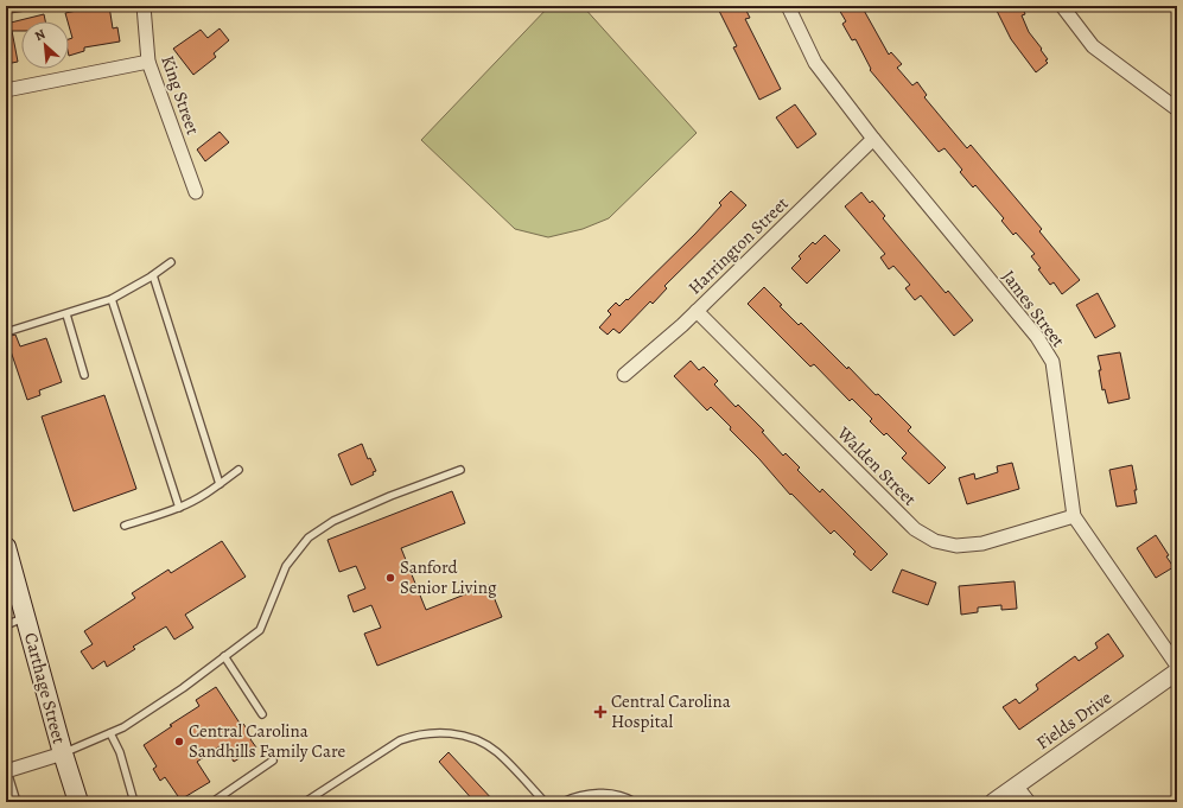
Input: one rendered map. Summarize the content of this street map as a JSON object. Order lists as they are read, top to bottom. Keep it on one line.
{"streets":{"main road":["Carthage Street"],"street":["King Street","Harrington Street","James Street","Walden Street","Fields Drive"]},"crossings":[["Harrington Street","James Street"],["Harrington Street","Walden Street"],["James Street","Walden Street"]],"places":{"other":["Sanford Senior Living","Central Carolina Sandhills Family Care"],"health":["Central Carolina Hospital"]},"north":"top left"}
